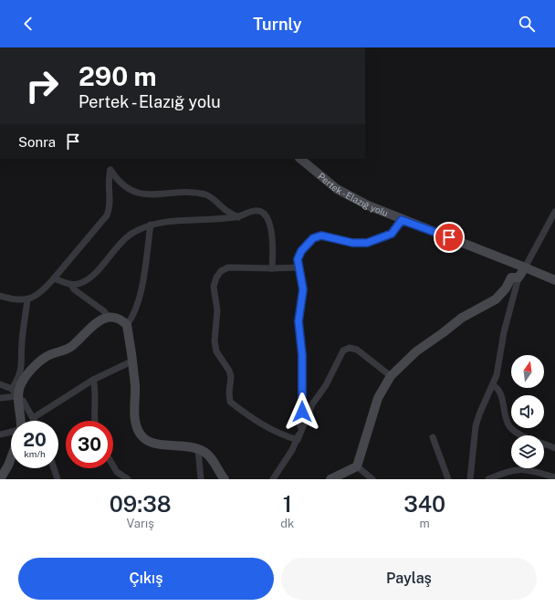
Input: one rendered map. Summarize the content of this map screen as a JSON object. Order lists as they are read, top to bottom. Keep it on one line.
{"streets":{"street":["Pertek - Elazığ yolu"]},"north":"top","page":{"header":"Turnly","turn":["290 m","Pertek - Elazığ yolu"],"then":"Sonra","speed":"20 km/h","limit":"30","eta":["09:38","Varış","1","dk","340","m"],"buttons":["Çıkış","Paylaş"]}}
